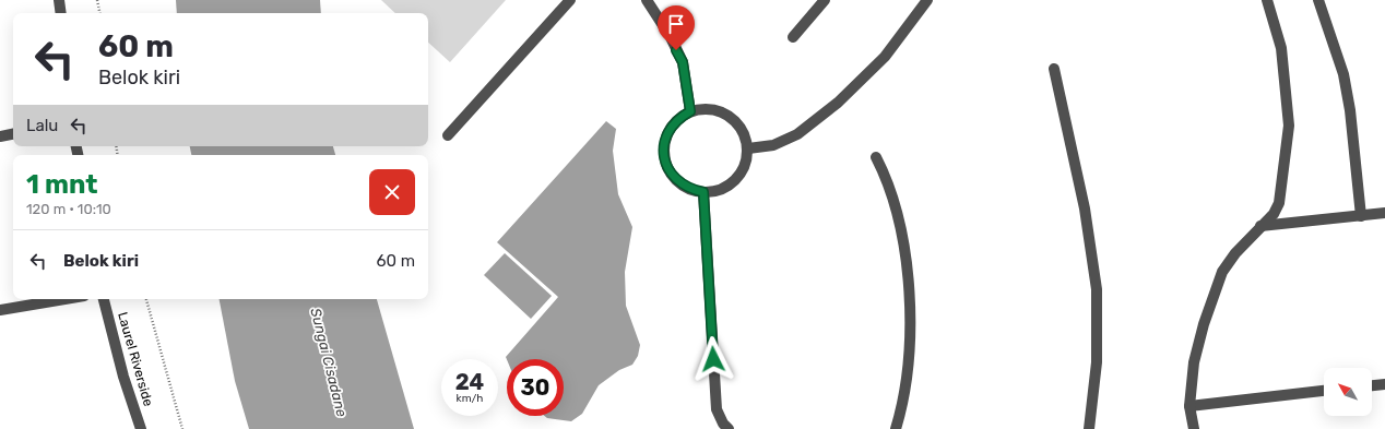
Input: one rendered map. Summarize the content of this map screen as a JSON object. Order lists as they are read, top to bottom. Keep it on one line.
{"streets":{"street":["Laurel Riverside"]},"water":["Sungai Cisadane"],"north":"top left","page":{"turn":["60 m","Belok kiri"],"then":"Lalu","heading":["1 mnt","120 m · 10:10"],"list":[{"name":"Belok kiri","value":"60 m"}],"speed":"24 km/h","limit":"30"}}
